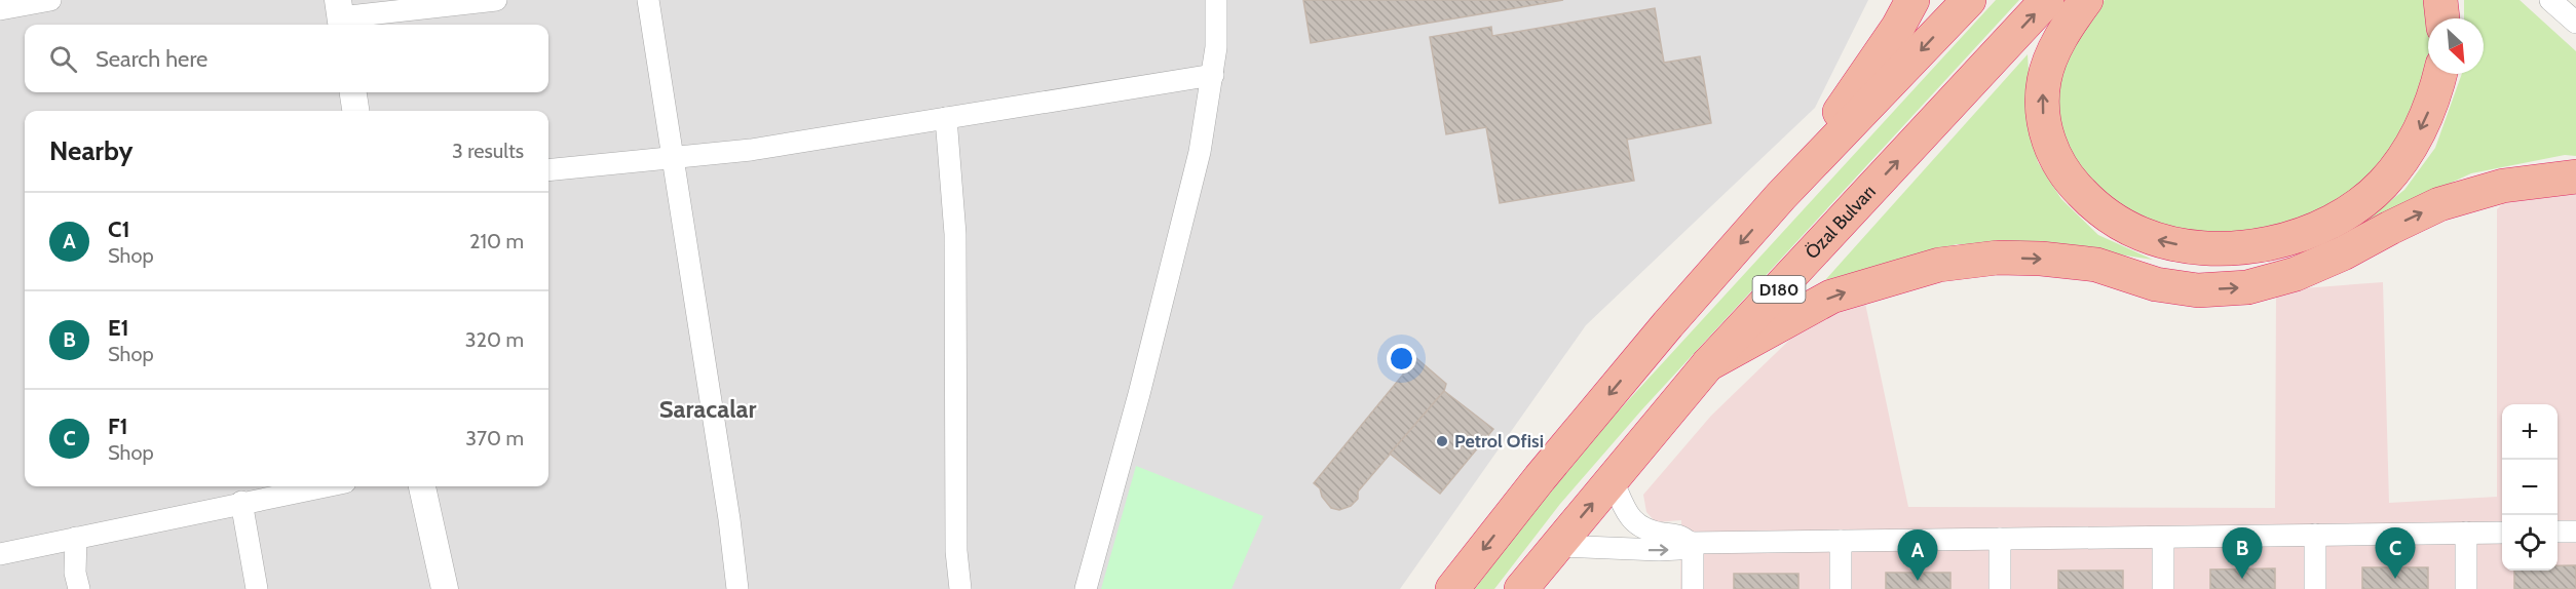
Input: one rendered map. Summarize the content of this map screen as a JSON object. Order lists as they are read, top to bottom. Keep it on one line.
{"streets":{"highway":["Özal Bulvarı","D180"]},"districts":["Saracalar"],"places":["Petrol Ofisi"],"north":"bottom right","page":{"search":"Search here","heading":["Nearby","3 results"],"list":[{"mark":"A","name":"C1","note":"Shop","value":"210 m"},{"mark":"B","name":"E1","note":"Shop","value":"320 m"},{"mark":"C","name":"F1","note":"Shop","value":"370 m"}],"map_buttons":["+","−"],"pins":["B","C","A"]}}
